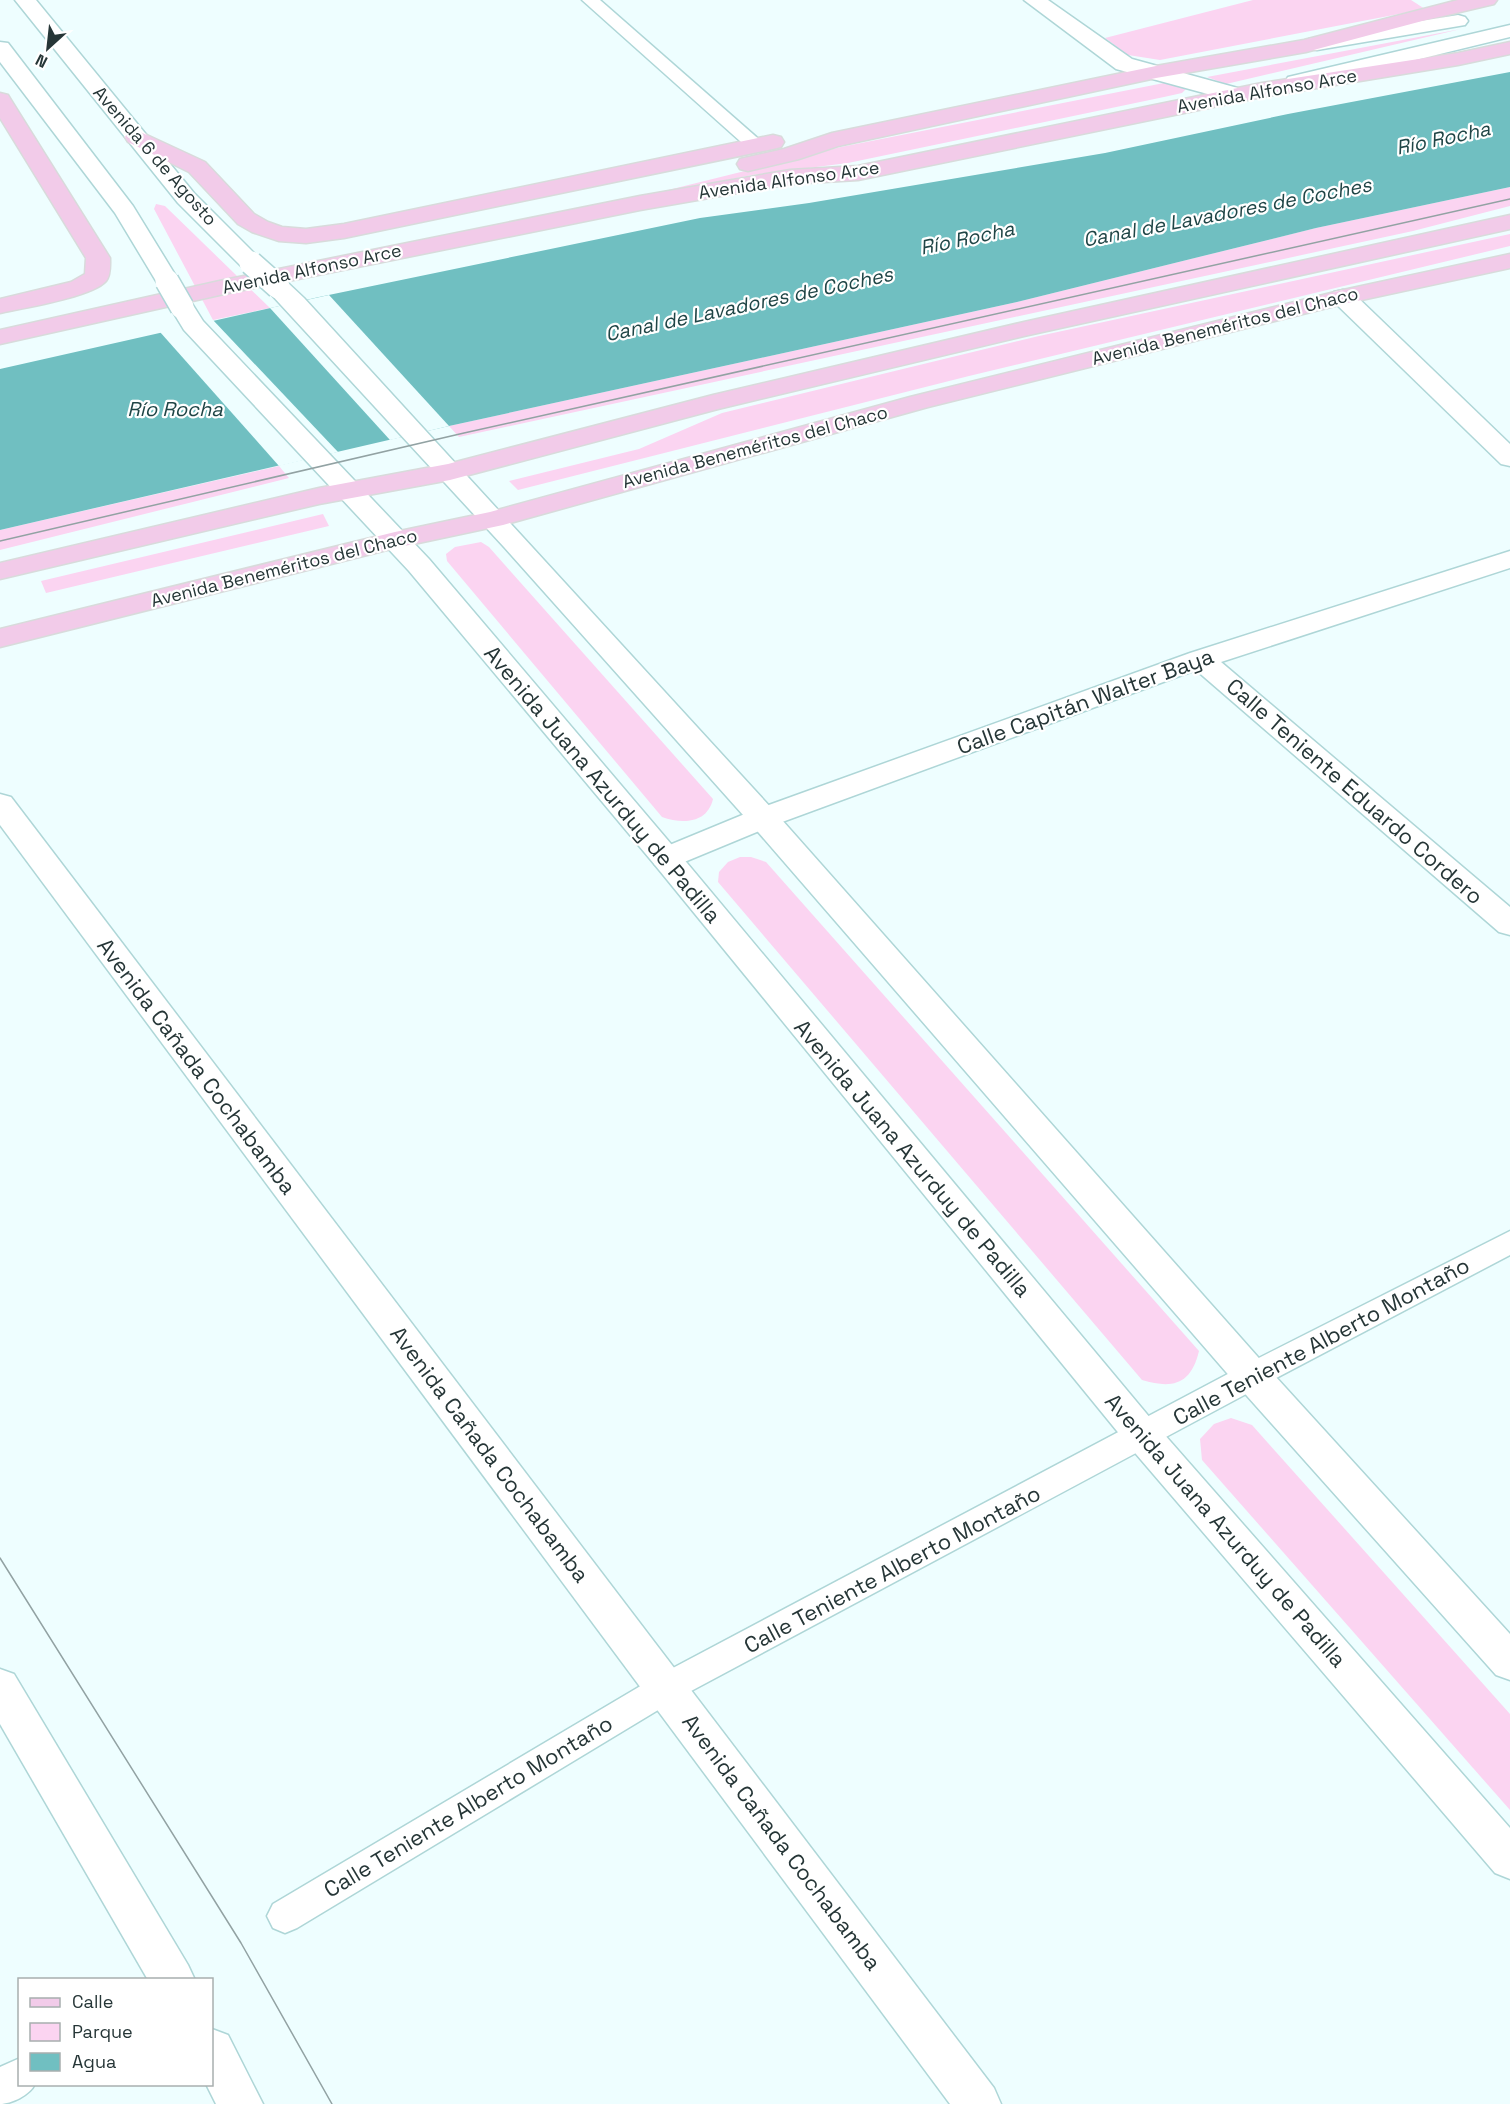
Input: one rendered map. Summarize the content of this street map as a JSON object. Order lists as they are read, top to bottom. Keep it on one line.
{"streets":{"main road":["Avenida Alfonso Arce","Avenida 6 de Agosto","Avenida Beneméritos del Chaco","Calle Capitán Walter Baya","Avenida Juana Azurduy de Padilla","Calle Teniente Eduardo Cordero","Avenida Cañada Cochabamba"],"lane":["Calle Teniente Alberto Montaño"]},"crossings":[["Avenida 6 de Agosto","Avenida Beneméritos del Chaco"],["Avenida Beneméritos del Chaco","Avenida Juana Azurduy de Padilla"],["Calle Capitán Walter Baya","Avenida Juana Azurduy de Padilla"],["Calle Capitán Walter Baya","Calle Teniente Eduardo Cordero"],["Avenida Juana Azurduy de Padilla","Calle Teniente Alberto Montaño"],["Avenida Cañada Cochabamba","Calle Teniente Alberto Montaño"]],"water":["Río Rocha","Canal de Lavadores de Coches"],"legend":["Calle","Parque","Agua"],"north":"bottom left"}
